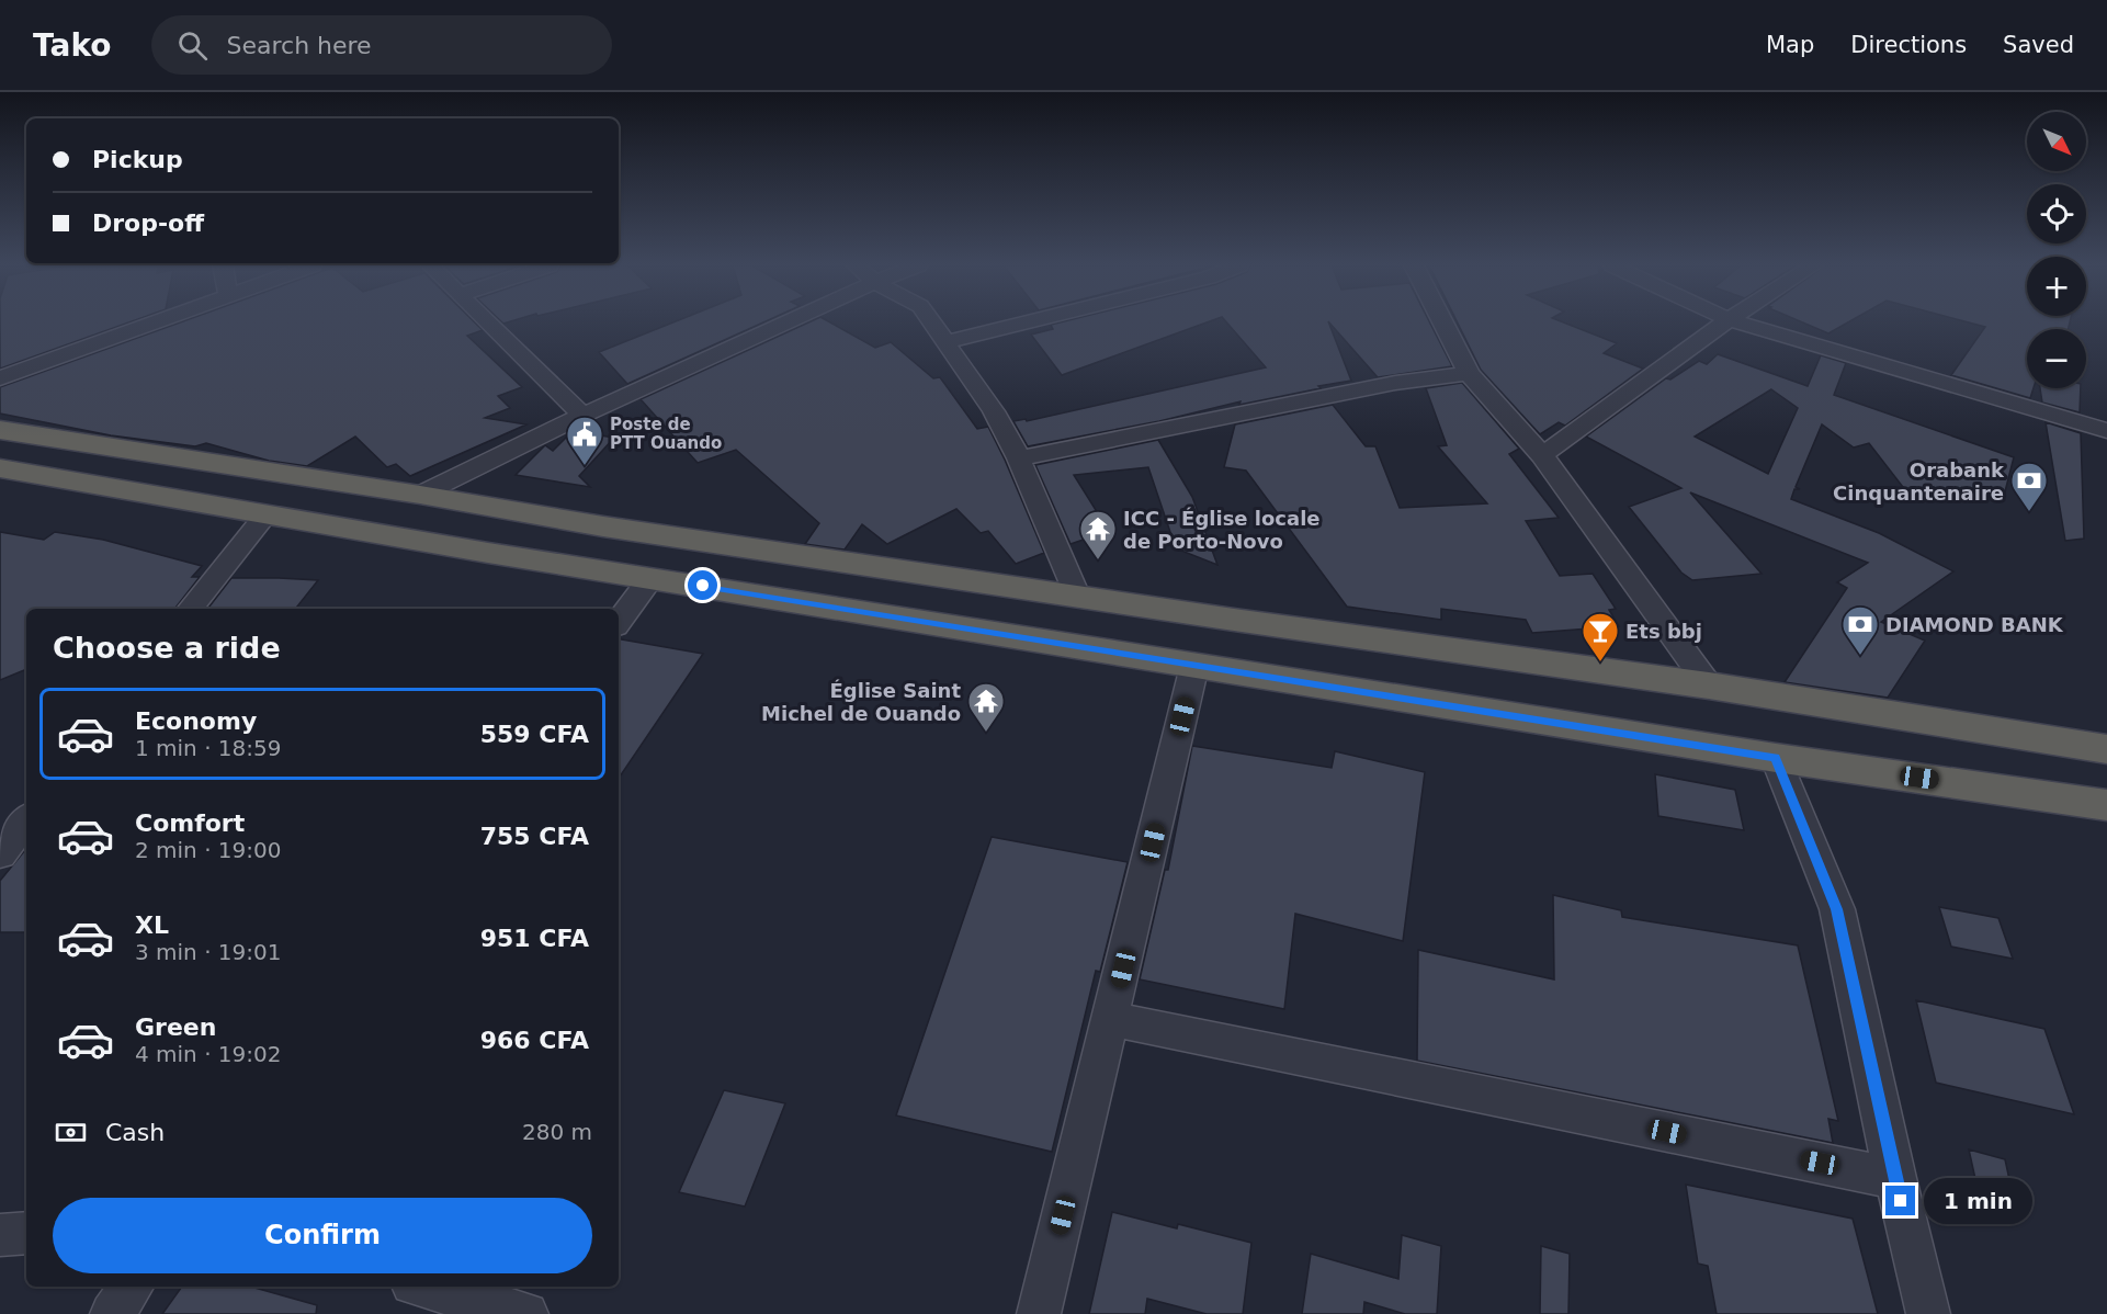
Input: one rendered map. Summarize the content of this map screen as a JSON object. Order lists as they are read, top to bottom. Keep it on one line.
{"places":{"public building":["Poste de PTT Ouando"],"bank":["Orabank Cinquantenaire","DIAMOND BANK"],"temple":["ICC - Église locale de Porto-Novo","Église Saint Michel de Ouando"],"bar":["Ets bbj"]},"north":"bottom right","page":{"header":"Tako","search":"Search here","nav":["Map","Directions","Saved"],"map_buttons":["+","−"],"banner":["Pickup","Drop-off"],"heading":"Choose a ride","list":[{"name":"Economy","note":"1 min · 18:59","value":"559 CFA"},{"name":"Comfort","note":"2 min · 19:00","value":"755 CFA"},{"name":"XL","note":"3 min · 19:01","value":"951 CFA"},{"name":"Green","note":"4 min · 19:02","value":"966 CFA"}],"pay":["Cash","280 m"],"bubble":"1 min","buttons":"Confirm"}}
